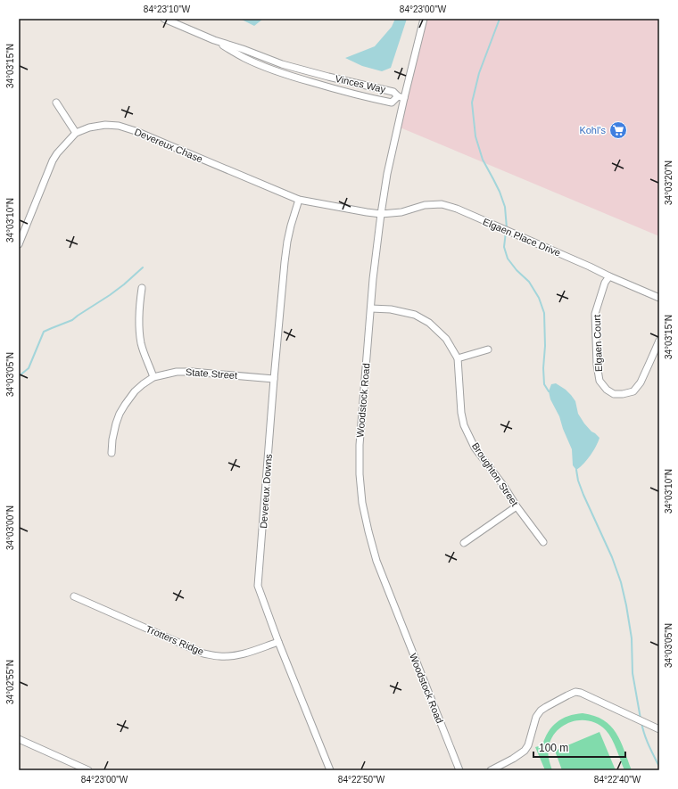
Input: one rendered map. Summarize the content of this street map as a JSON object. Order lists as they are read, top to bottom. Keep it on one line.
{"streets":{"street":["Vinces Way","Devereux Chase","Elgaen Place Drive","Elgaen Court","State Street","Woodstock Road","Broughton Street","Devereux Downs","Trotters Ridge"]},"crossings":[["Vinces Way","Woodstock Road"],["Devereux Chase","Elgaen Place Drive"],["Devereux Chase","Woodstock Road"],["Devereux Chase","Devereux Downs"],["Elgaen Place Drive","Elgaen Court"],["Elgaen Place Drive","Woodstock Road"],["State Street","Devereux Downs"],["Woodstock Road","Broughton Street"],["Devereux Downs","Trotters Ridge"]],"places":{"supermarket":["Kohl's"]},"scale_bar":"100 m","coordinates":["84°23'10\"W","84°23'00\"W","34°03'15\"N","34°03'20\"N","34°03'10\"N","34°03'05\"N","34°03'00\"N","34°02'55\"N","84°22'50\"W","84°22'40\"W"]}
